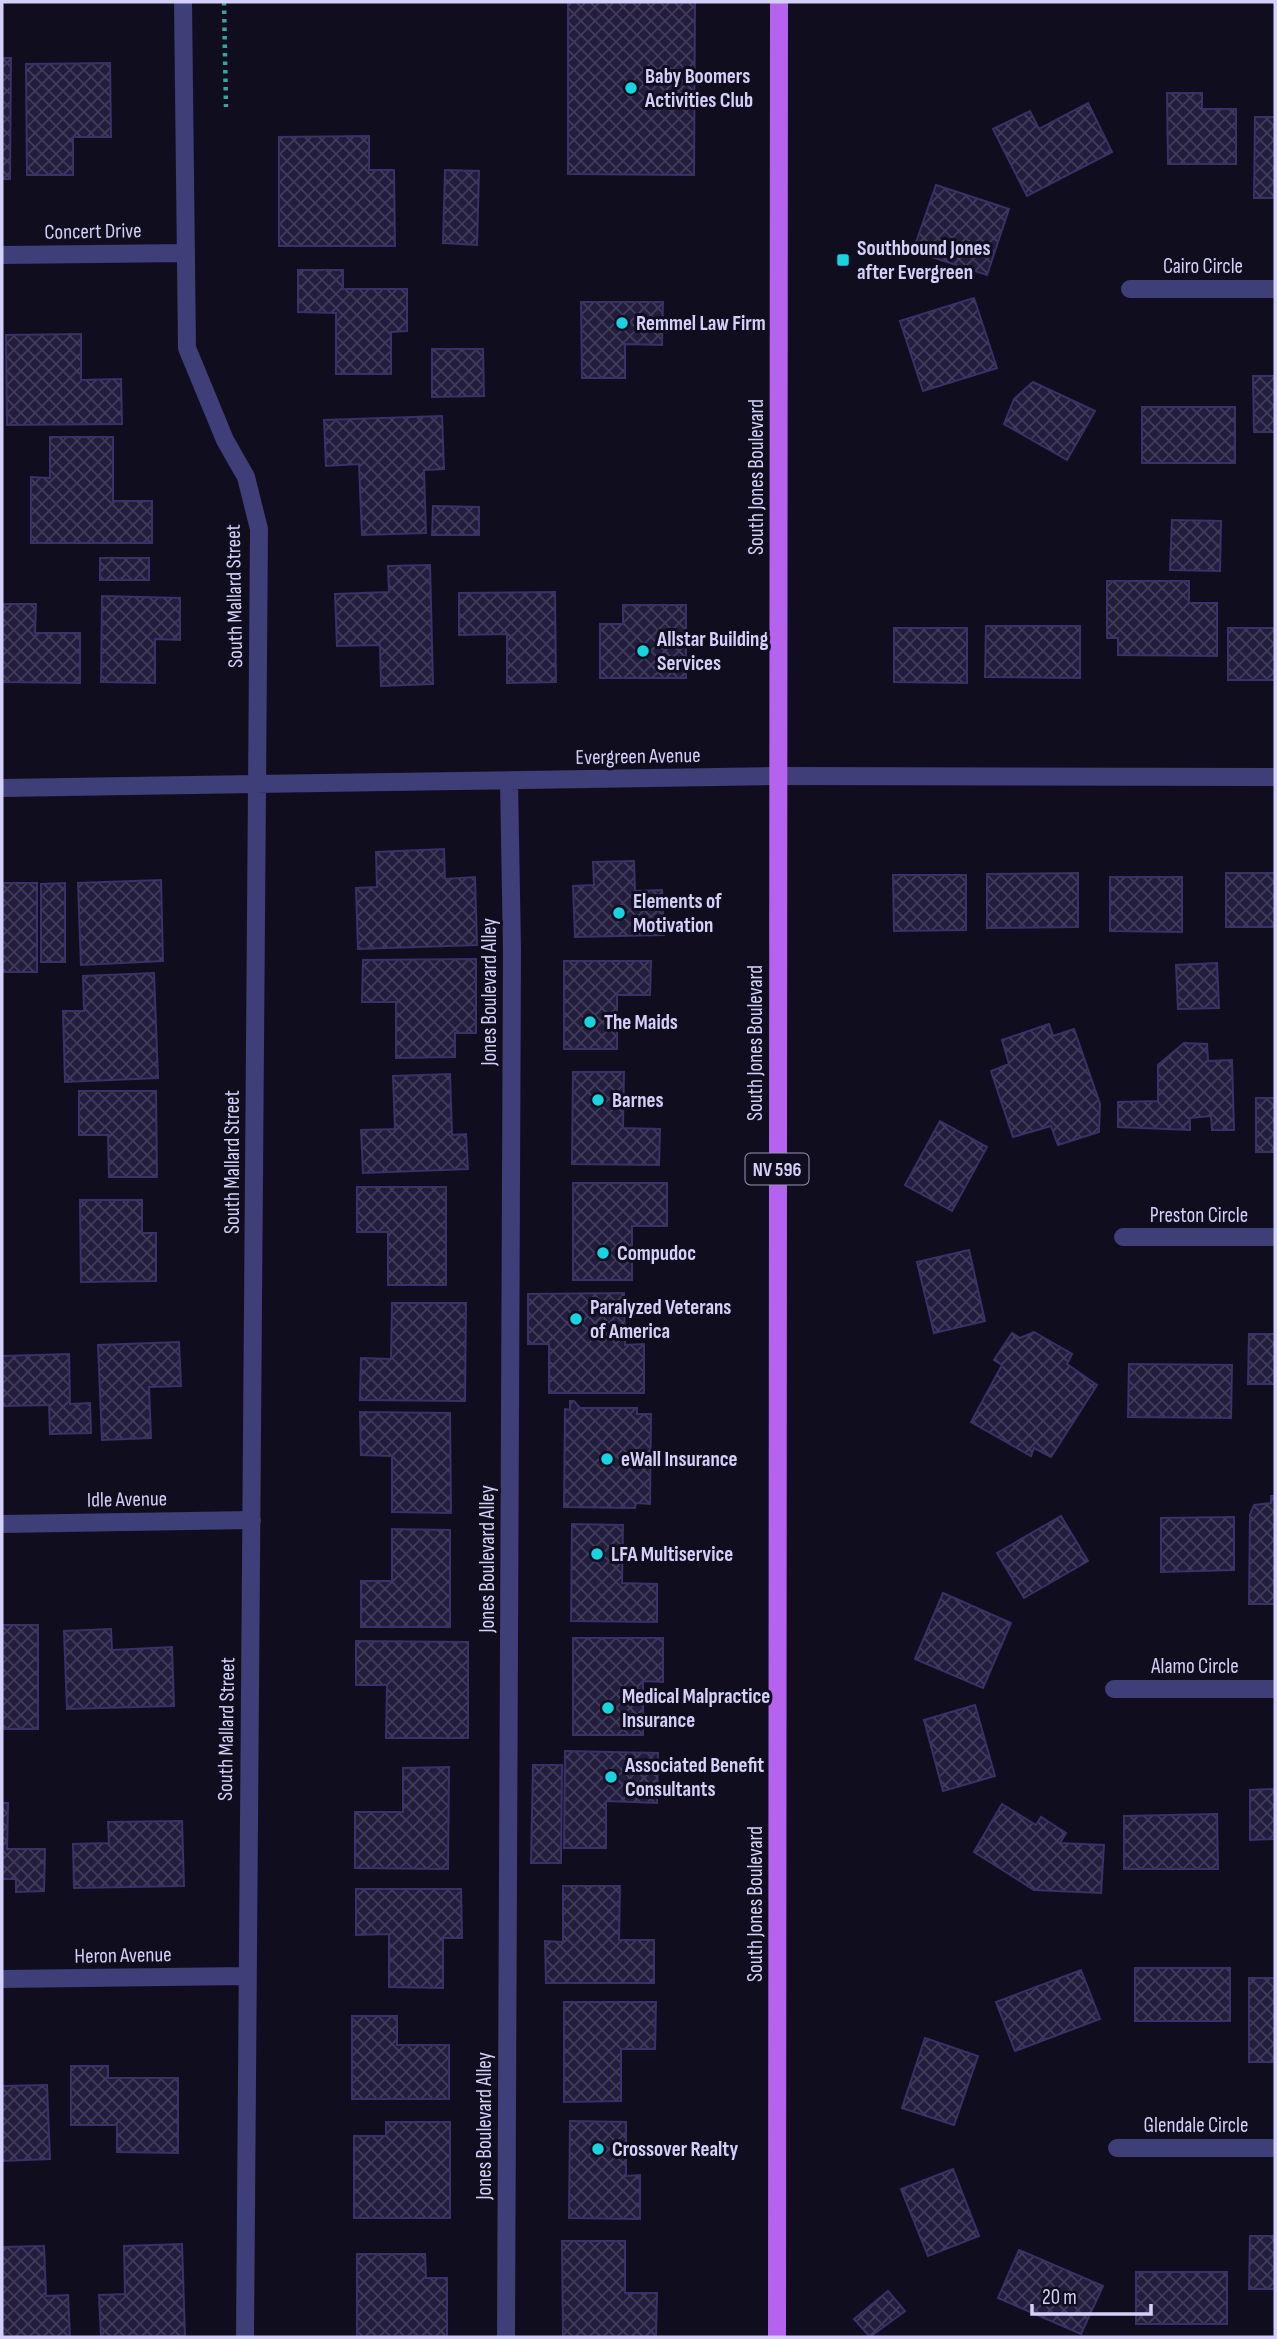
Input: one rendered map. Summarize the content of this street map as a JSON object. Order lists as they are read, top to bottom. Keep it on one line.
{"streets":{"main road":["South Jones Boulevard","NV 596"],"street":["Concert Drive","Cairo Circle","South Mallard Street","Evergreen Avenue","Jones Boulevard Alley","Preston Circle","Idle Avenue","Alamo Circle","Heron Avenue","Glendale Circle"]},"crossings":[["Concert Drive","South Mallard Street"],["South Jones Boulevard","Evergreen Avenue"],["South Mallard Street","Evergreen Avenue"],["South Mallard Street","Idle Avenue"],["South Mallard Street","Heron Avenue"],["Evergreen Avenue","Jones Boulevard Alley"]],"places":{"other":["Baby Boomers Activities Club","Remmel Law Firm","Allstar Building Services","Elements of Motivation","The Maids","Barnes","Compudoc","Paralyzed Veterans of America","eWall Insurance","LFA Multiservice","Medical Malpractice Insurance","Associated Benefit Consultants","Crossover Realty"],"transit":["Southbound Jones after Evergreen"]},"scale_bar":"20 m"}
